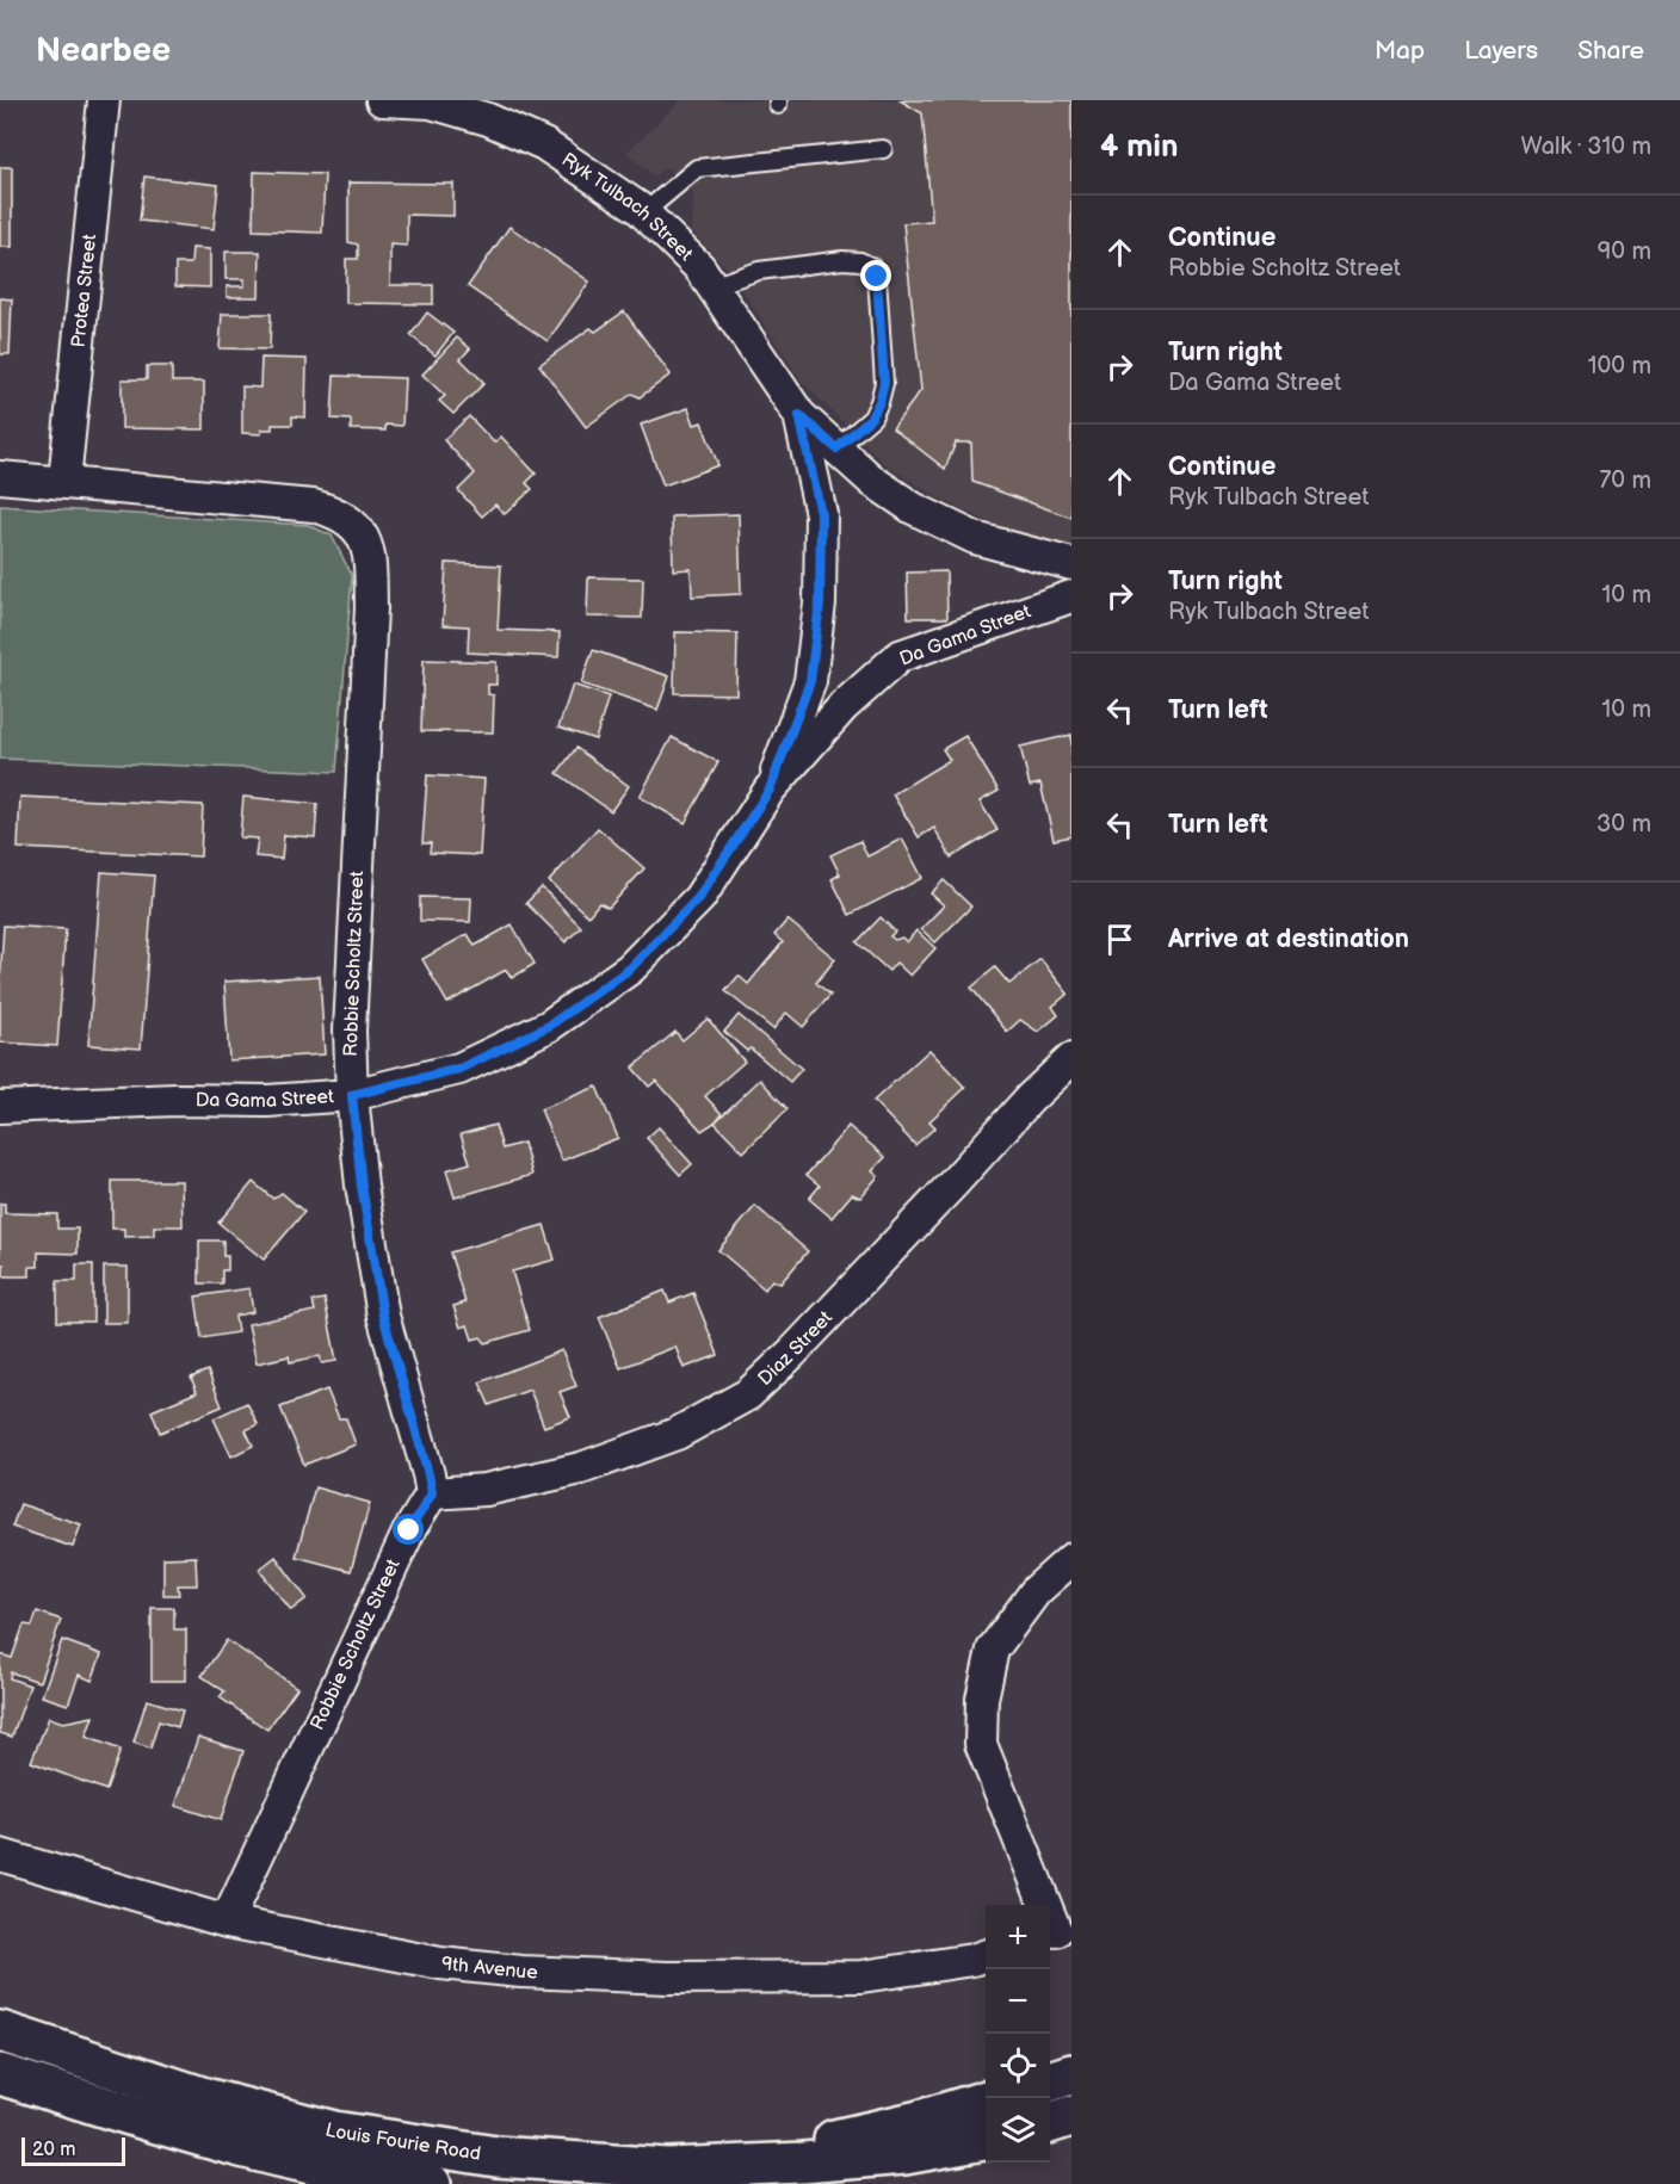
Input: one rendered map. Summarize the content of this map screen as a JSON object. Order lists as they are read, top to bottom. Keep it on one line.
{"streets":{"main road":["Louis Fourie Road"],"street":["Ryk Tulbach Street","Protea Street","Da Gama Street","Robbie Scholtz Street","Diaz Street","9th Avenue"]},"crossings":[["Ryk Tulbach Street","Da Gama Street"],["Protea Street","Robbie Scholtz Street"],["Da Gama Street","Robbie Scholtz Street"],["Robbie Scholtz Street","Diaz Street"],["Robbie Scholtz Street","9th Avenue"]],"scale_bar":"20 m","page":{"header":"Nearbee","nav":["Map","Layers","Share"],"heading":["4 min","Walk · 310 m"],"list":[["Continue","Robbie Scholtz Street","90 m"],["Turn right","Da Gama Street","100 m"],["Continue","Ryk Tulbach Street","70 m"],["Turn right","Ryk Tulbach Street","10 m"],["Turn left","10 m"],["Turn left","30 m"],"Arrive at destination"],"map_buttons":["+","−"],"scale":"20 m"}}
